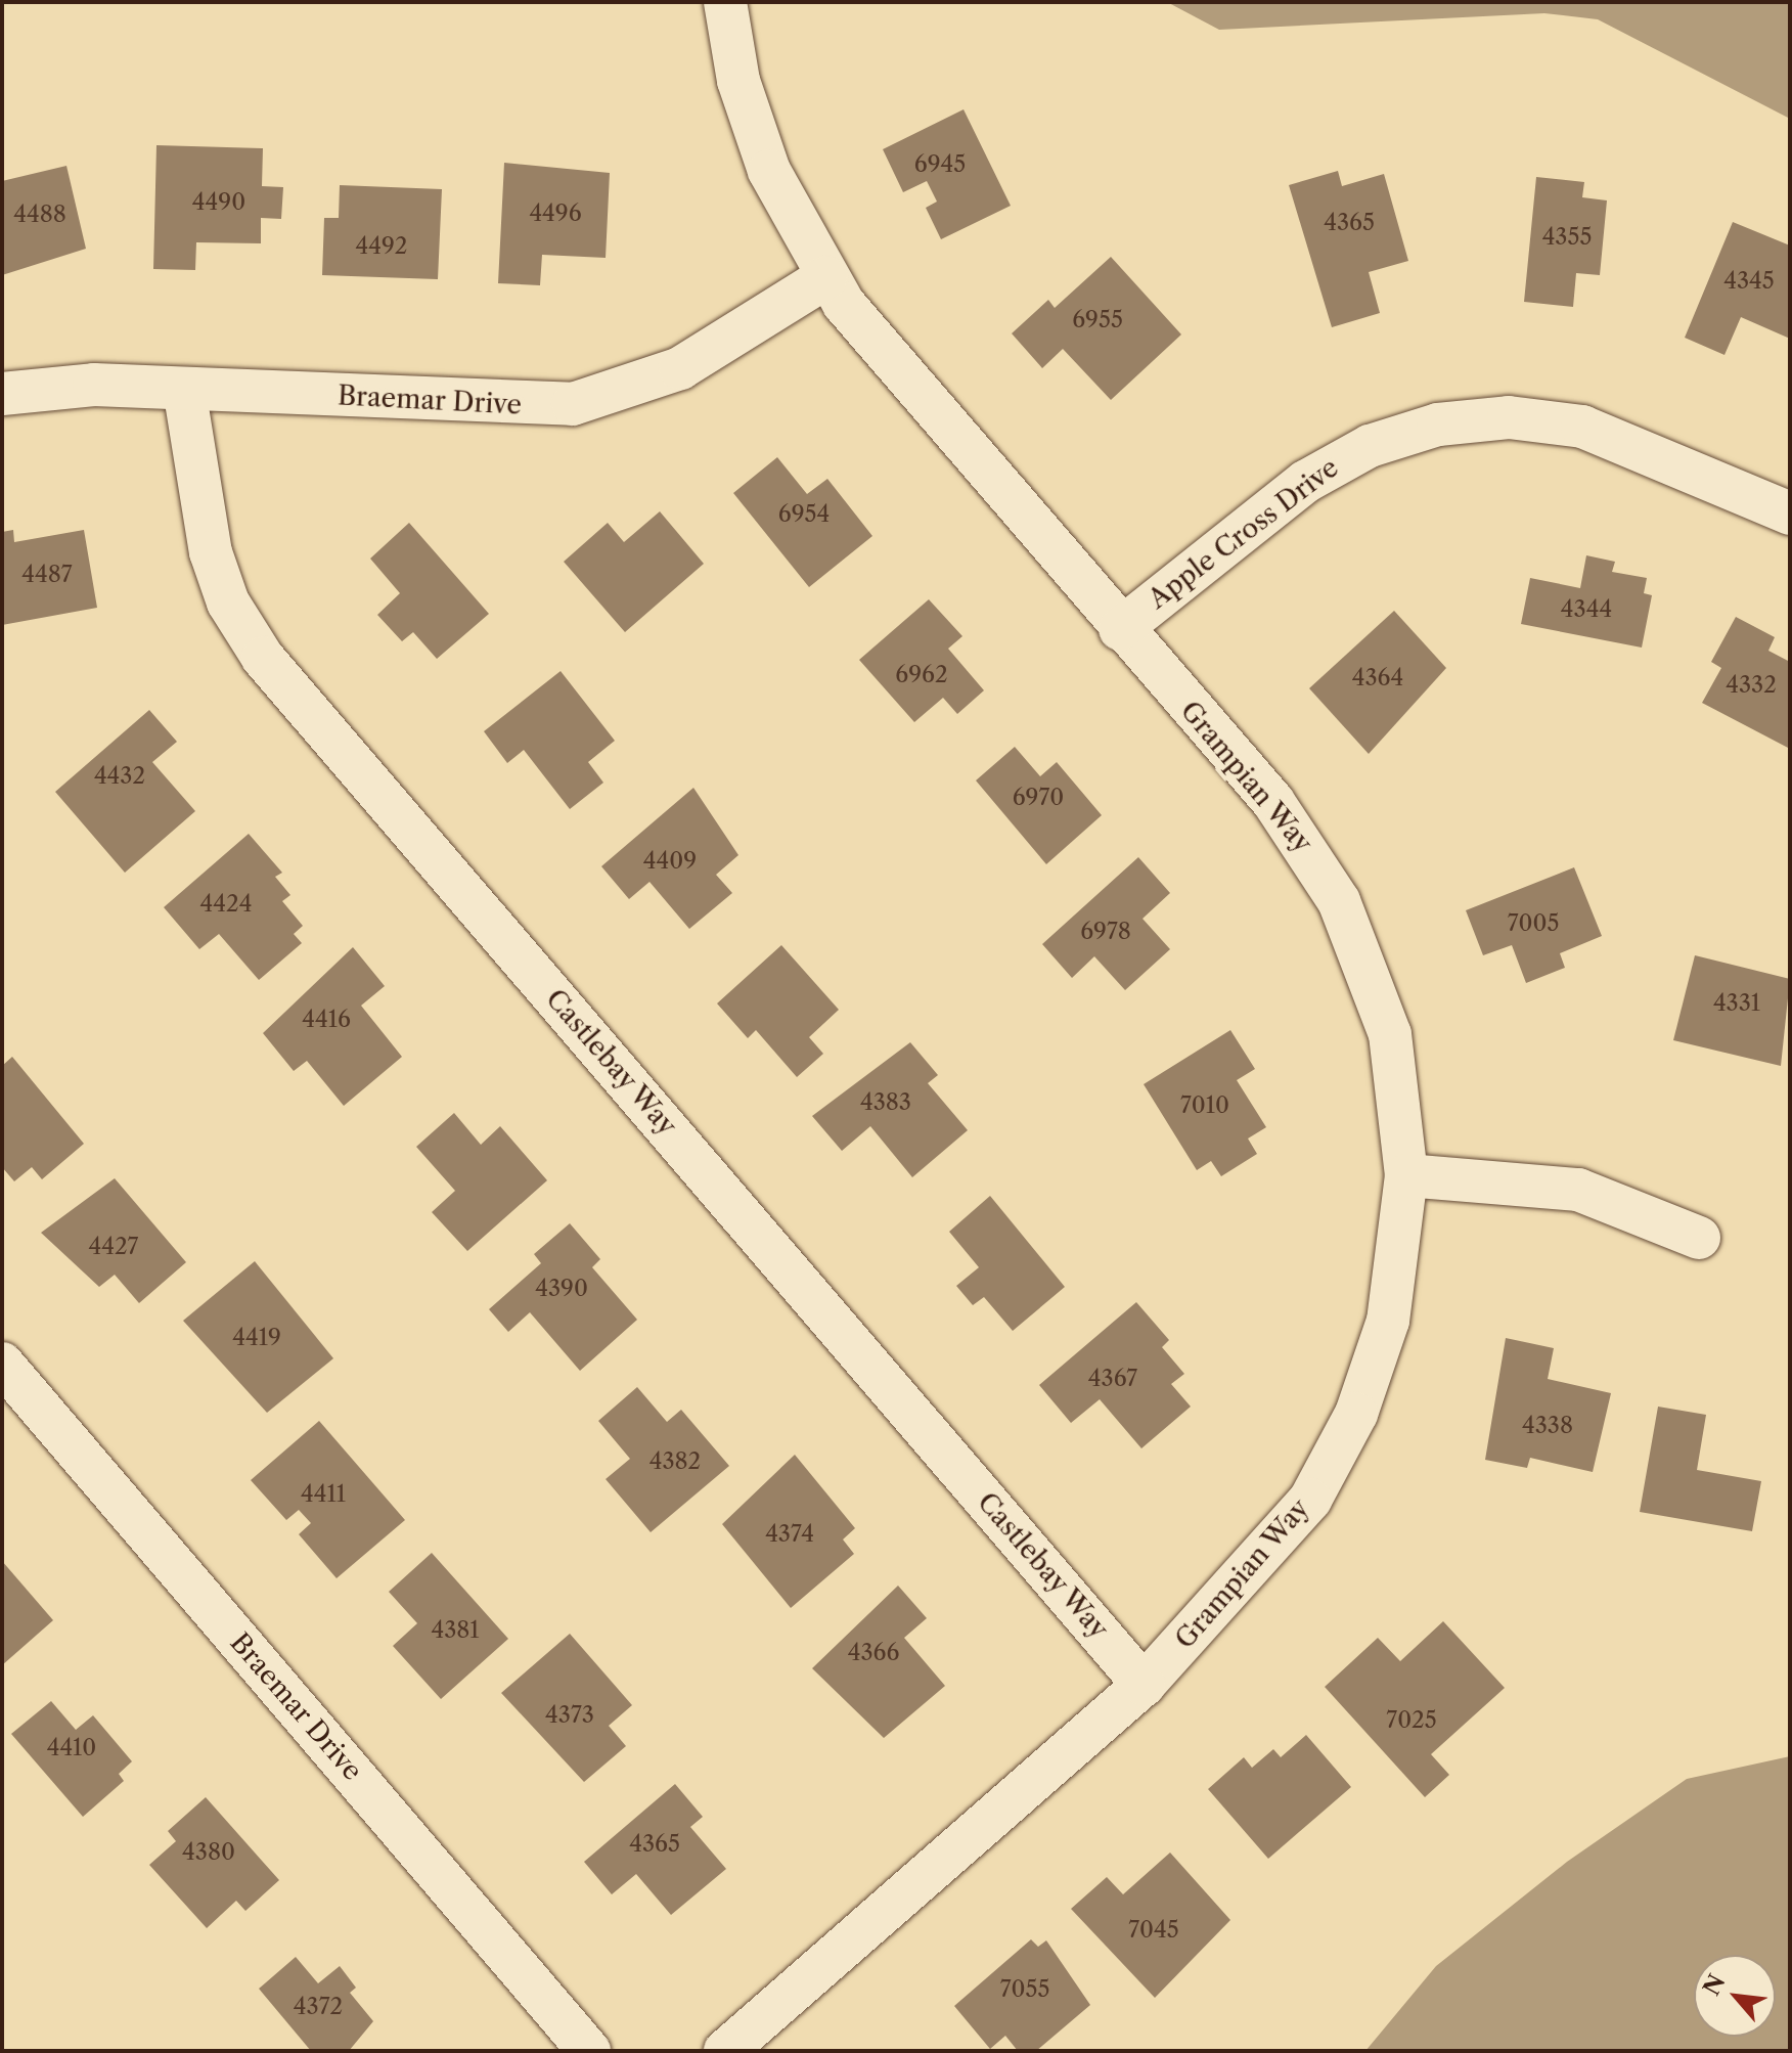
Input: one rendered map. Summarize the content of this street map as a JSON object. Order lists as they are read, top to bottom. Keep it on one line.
{"streets":{"street":["Braemar Drive","Apple Cross Drive","Grampian Way","Castlebay Way"]},"crossings":[["Braemar Drive","Grampian Way"],["Braemar Drive","Castlebay Way"],["Apple Cross Drive","Grampian Way"],["Grampian Way","Castlebay Way"]],"house_numbers":["6945","4490","4496","4488","4365","4355","4492","4345","6955","6954","4487","4344","6962","4364","4332","4432","6970","4409","4424","7005","6978","4331","4416","4383","7010","4427","4390","4419","4367","4338","4382","4411","4374","4381","4366","4373","7025","4410","4365","4380","7045","7055","4372"],"north":"top left"}
